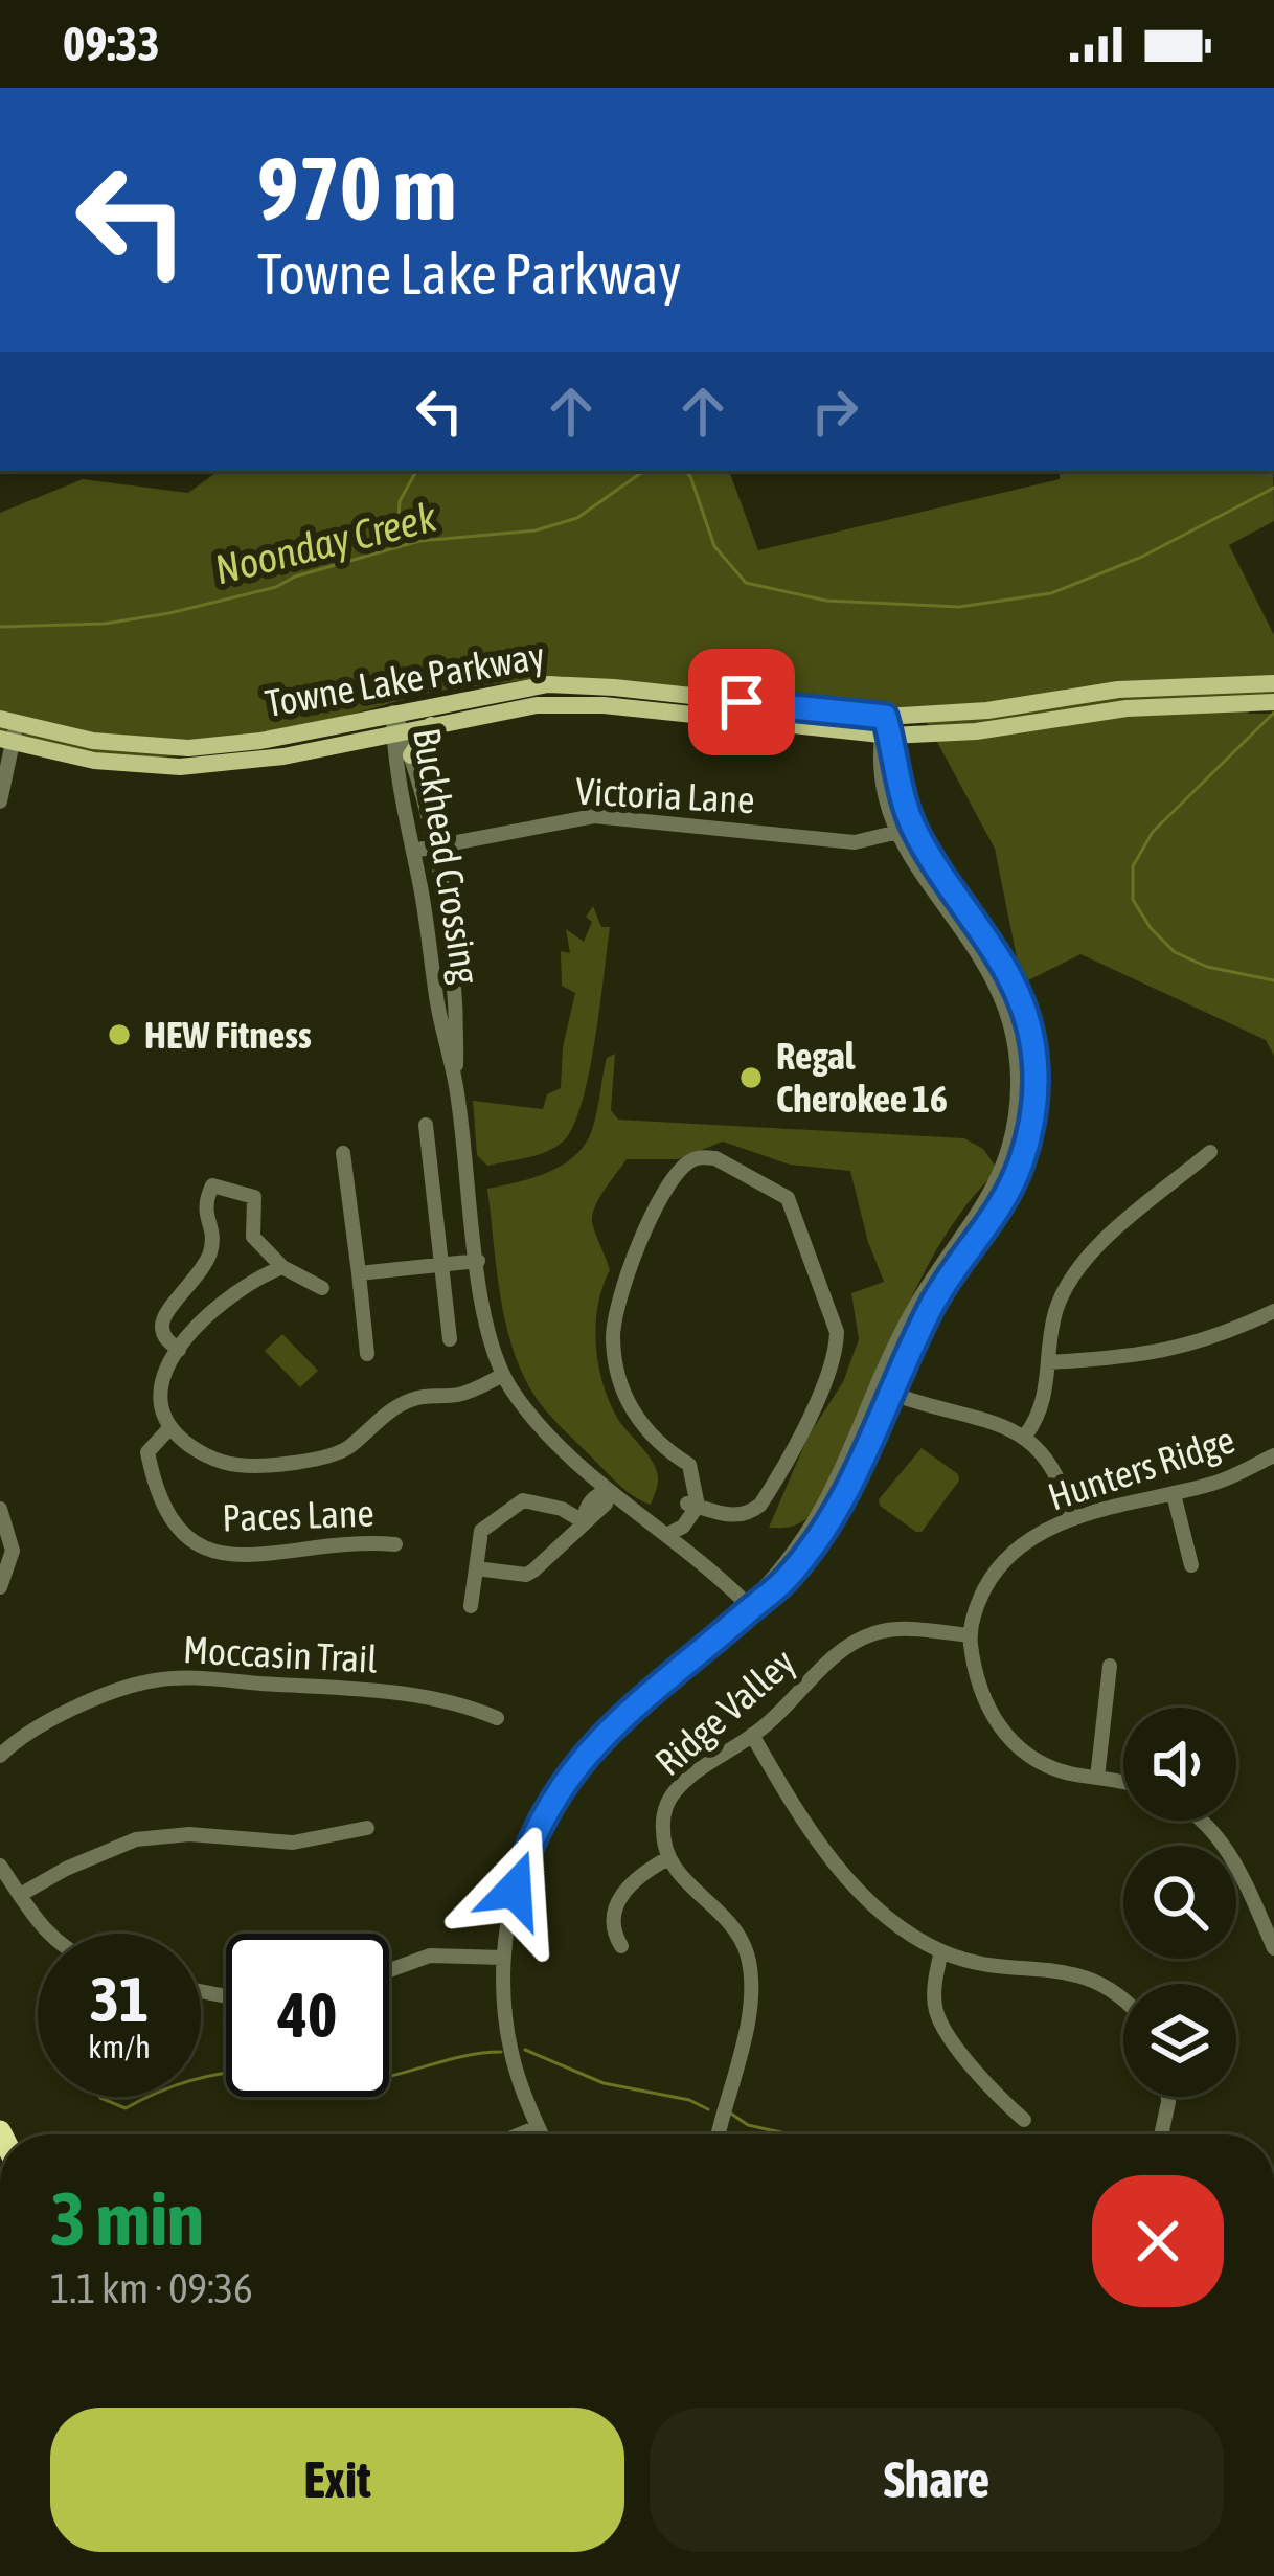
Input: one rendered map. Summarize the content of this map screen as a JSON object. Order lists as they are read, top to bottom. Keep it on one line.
{"streets":{"main road":["Towne Lake Parkway"],"street":["Victoria Lane","Buckhead Crossing","Hunters Ridge","Paces Lane","Moccasin Trail","Ridge Valley"]},"crossings":[["Towne Lake Parkway","Buckhead Crossing"],["Victoria Lane","Buckhead Crossing"],["Hunters Ridge","Ridge Valley"]],"water":["Noonday Creek"],"places":["HEW Fitness","Regal Cherokee 16"],"page":{"status":"09:33","turn":["970 m","Towne Lake Parkway"],"speed":"31 km/h","limit":"40","heading":["3 min","1.1 km · 09:36"],"buttons":["Exit","Share"]}}
